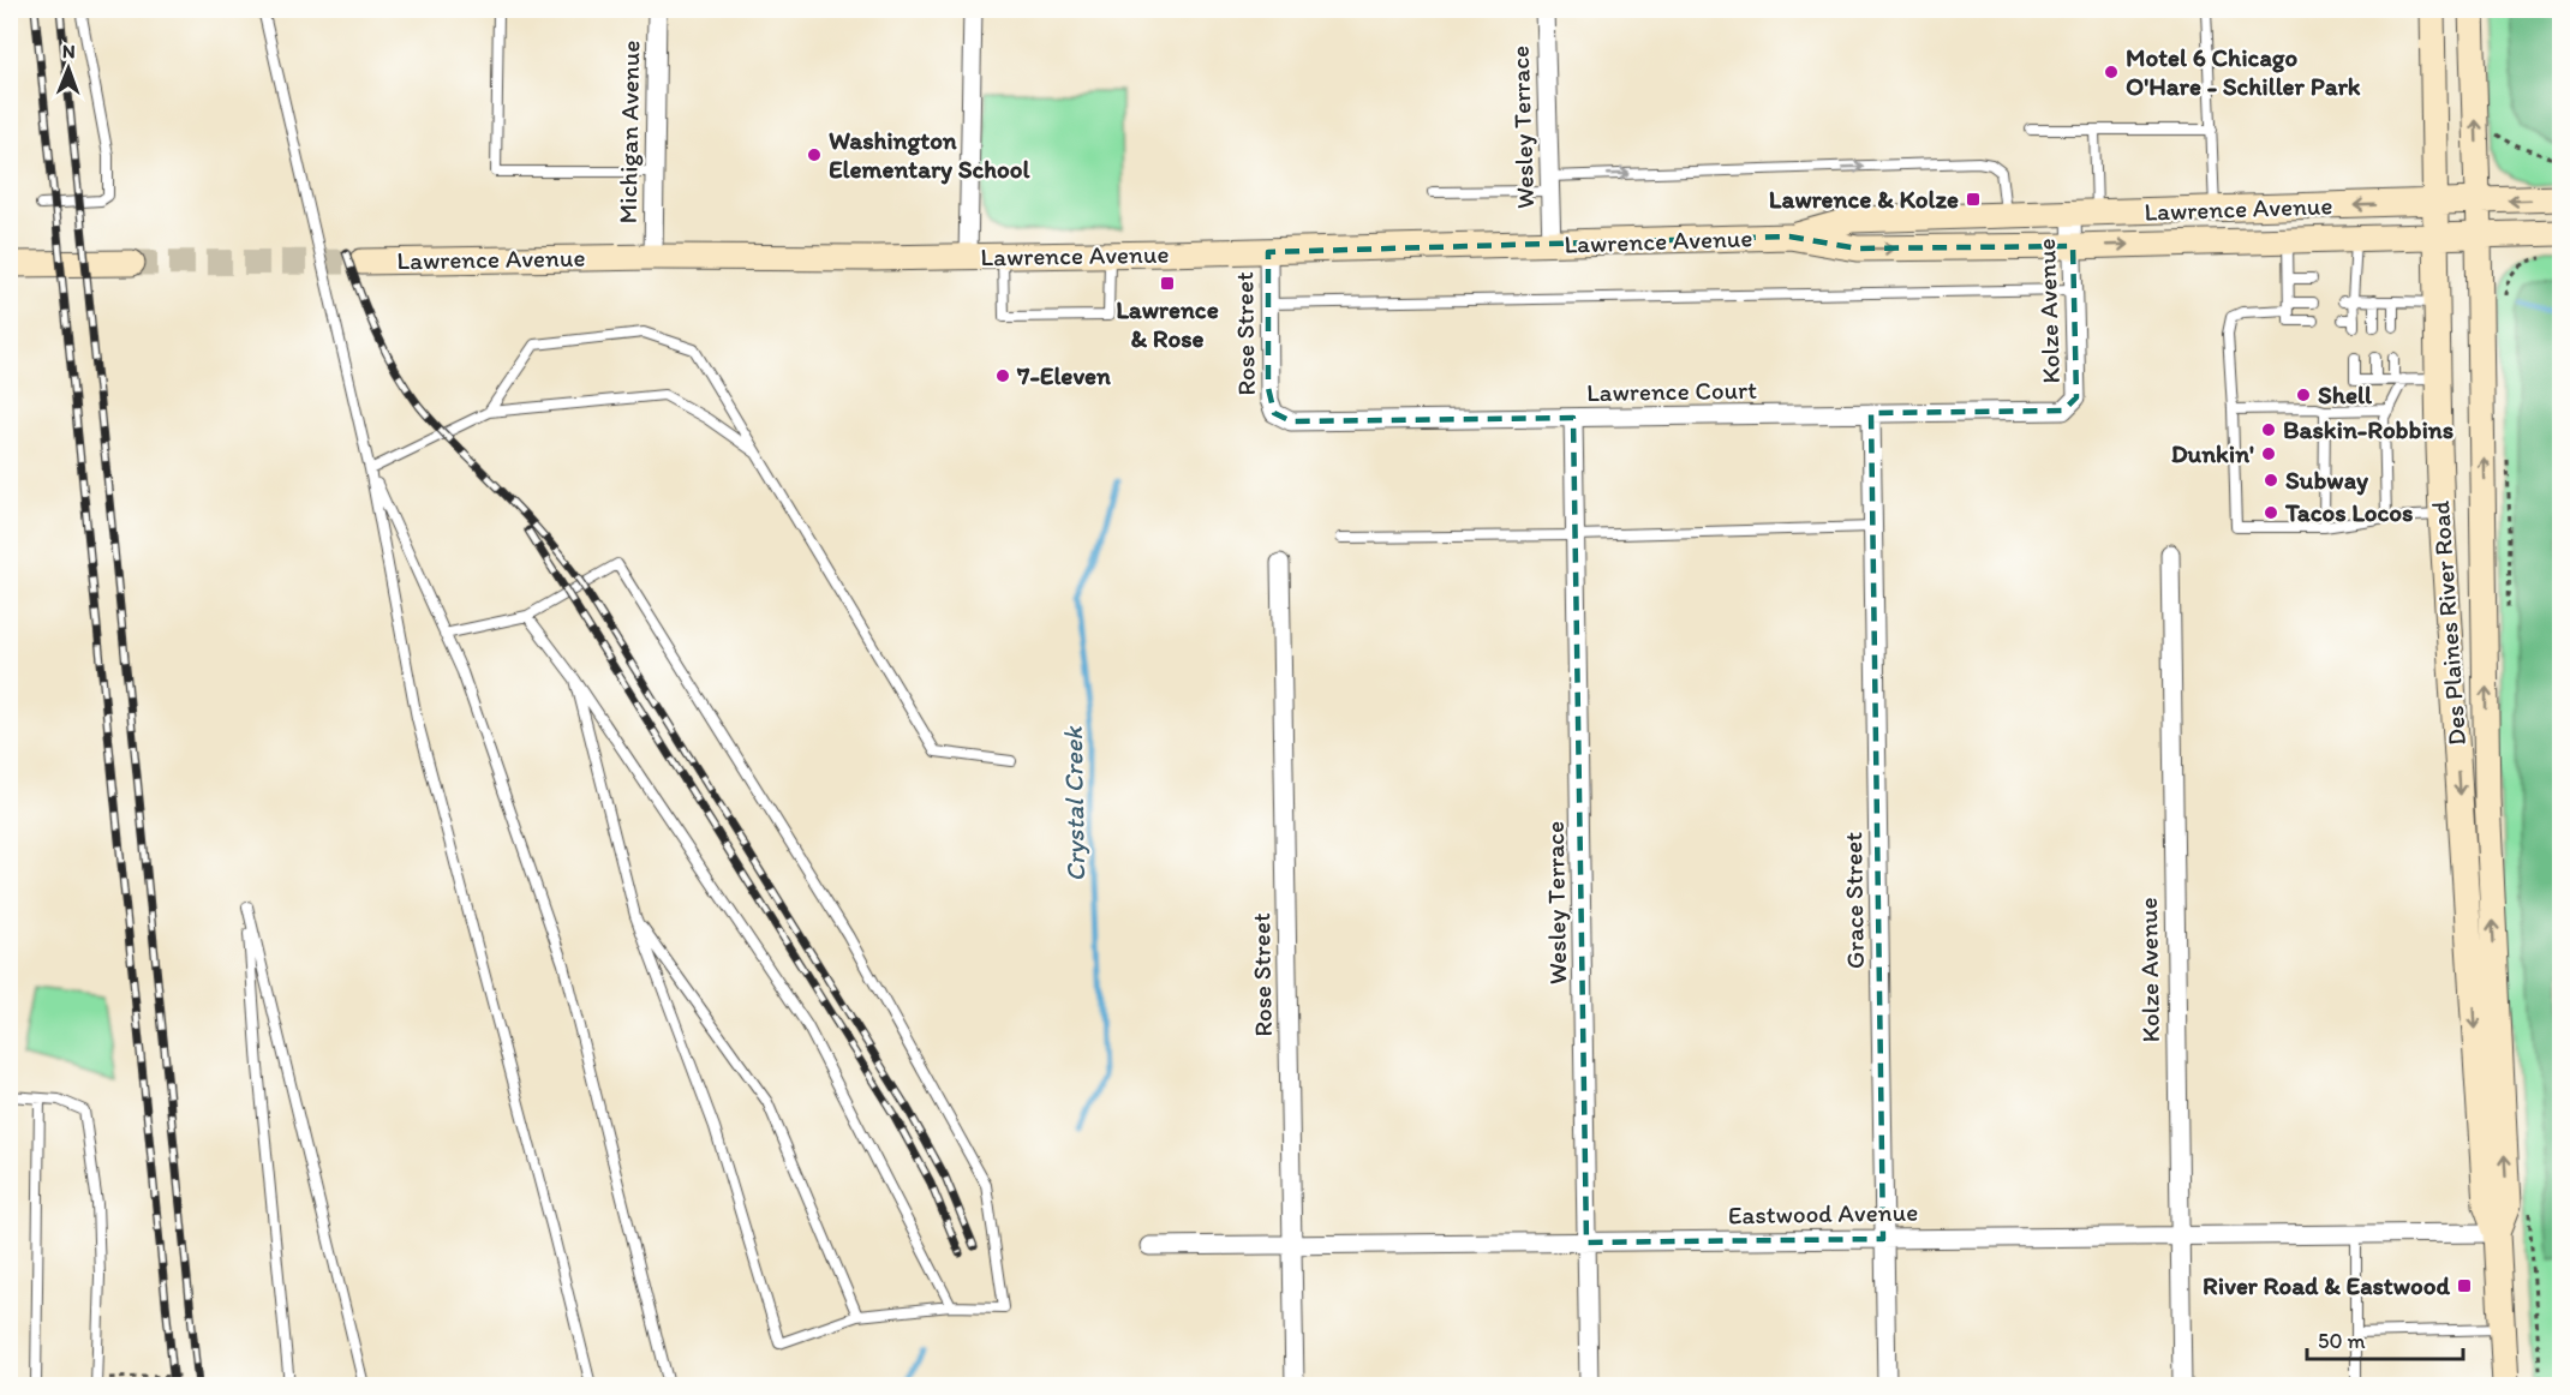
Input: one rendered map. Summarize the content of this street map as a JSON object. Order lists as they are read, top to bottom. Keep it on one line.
{"streets":{"main road":["Lawrence Avenue","Des Plaines River Road"],"street":["Wesley Terrace","Michigan Avenue","Kolze Avenue","Rose Street","Lawrence Court","Grace Street","Eastwood Avenue"]},"crossings":[["Wesley Terrace","Lawrence Avenue"],["Wesley Terrace","Lawrence Court"],["Wesley Terrace","Eastwood Avenue"],["Michigan Avenue","Lawrence Avenue"],["Lawrence Avenue","Kolze Avenue"],["Lawrence Avenue","Rose Street"],["Lawrence Avenue","Des Plaines River Road"],["Kolze Avenue","Lawrence Court"],["Kolze Avenue","Eastwood Avenue"],["Rose Street","Lawrence Court"],["Rose Street","Eastwood Avenue"],["Lawrence Court","Grace Street"],["Des Plaines River Road","Eastwood Avenue"],["Grace Street","Eastwood Avenue"]],"water":["Crystal Creek"],"places":{"other":["Motel 6 Chicago O'Hare - Schiller Park","Washington Elementary School","7-Eleven","Shell","Baskin-Robbins","Dunkin'","Subway","Tacos Locos"],"transit":["Lawrence & Kolze","Lawrence & Rose","River Road & Eastwood"]},"scale_bar":"50 m","north":"top"}
